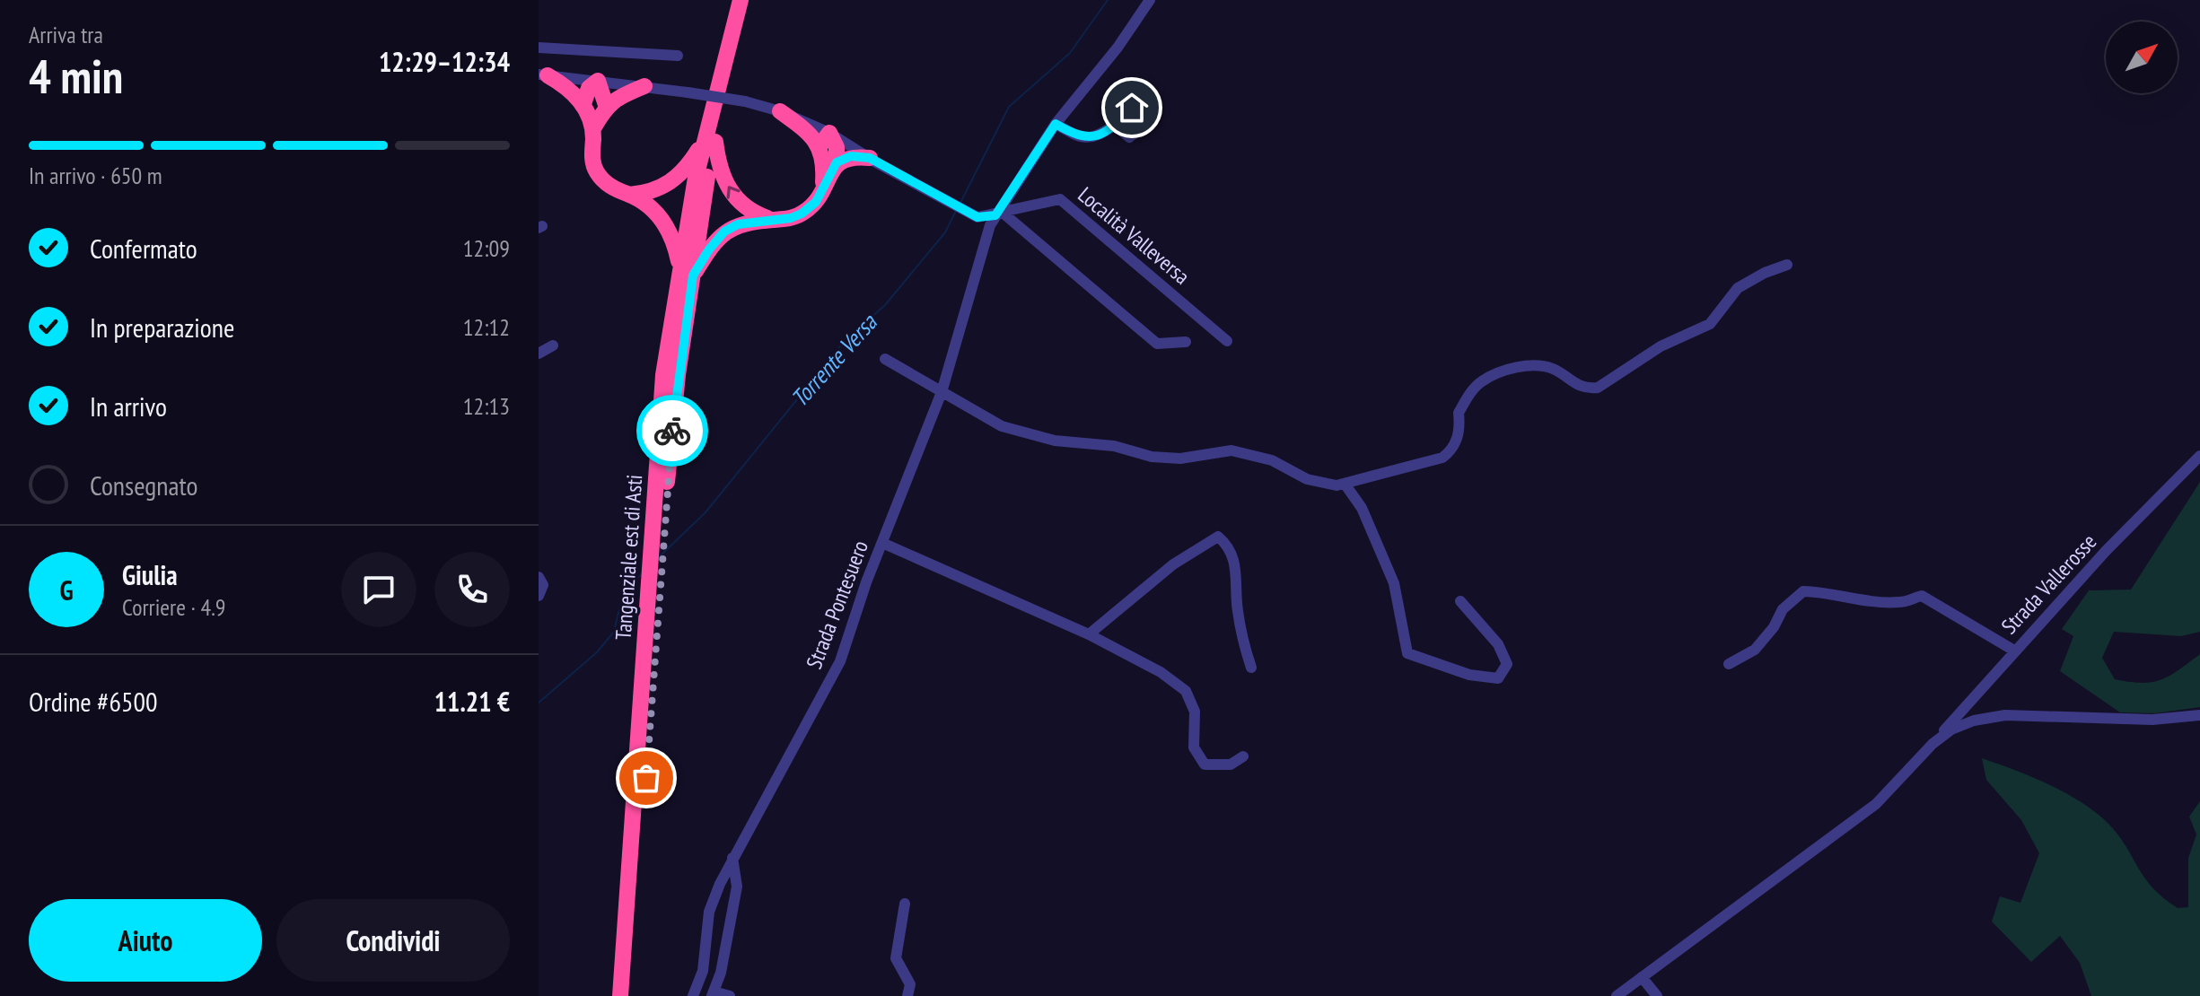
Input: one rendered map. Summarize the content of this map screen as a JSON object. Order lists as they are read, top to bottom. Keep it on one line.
{"streets":{"highway":["Tangenziale est di Asti"],"street":["Località Valleversa","Strada Vallerosse","Strada Pontesuero"]},"crossings":[["Località Valleversa","Strada Pontesuero"]],"water":["Torrente Versa"],"north":"top right","page":{"heading":["4 min","Arriva tra","12:29–12:34"],"panel":["Giulia","Corriere · 4.9","Ordine #6500","11.21 €"],"bar":"In arrivo · 650 m","list":[["Confermato","12:09"],["In preparazione","12:12"],["In arrivo","12:13"],"Consegnato"],"round":"G","buttons":["Aiuto","Condividi"]}}
